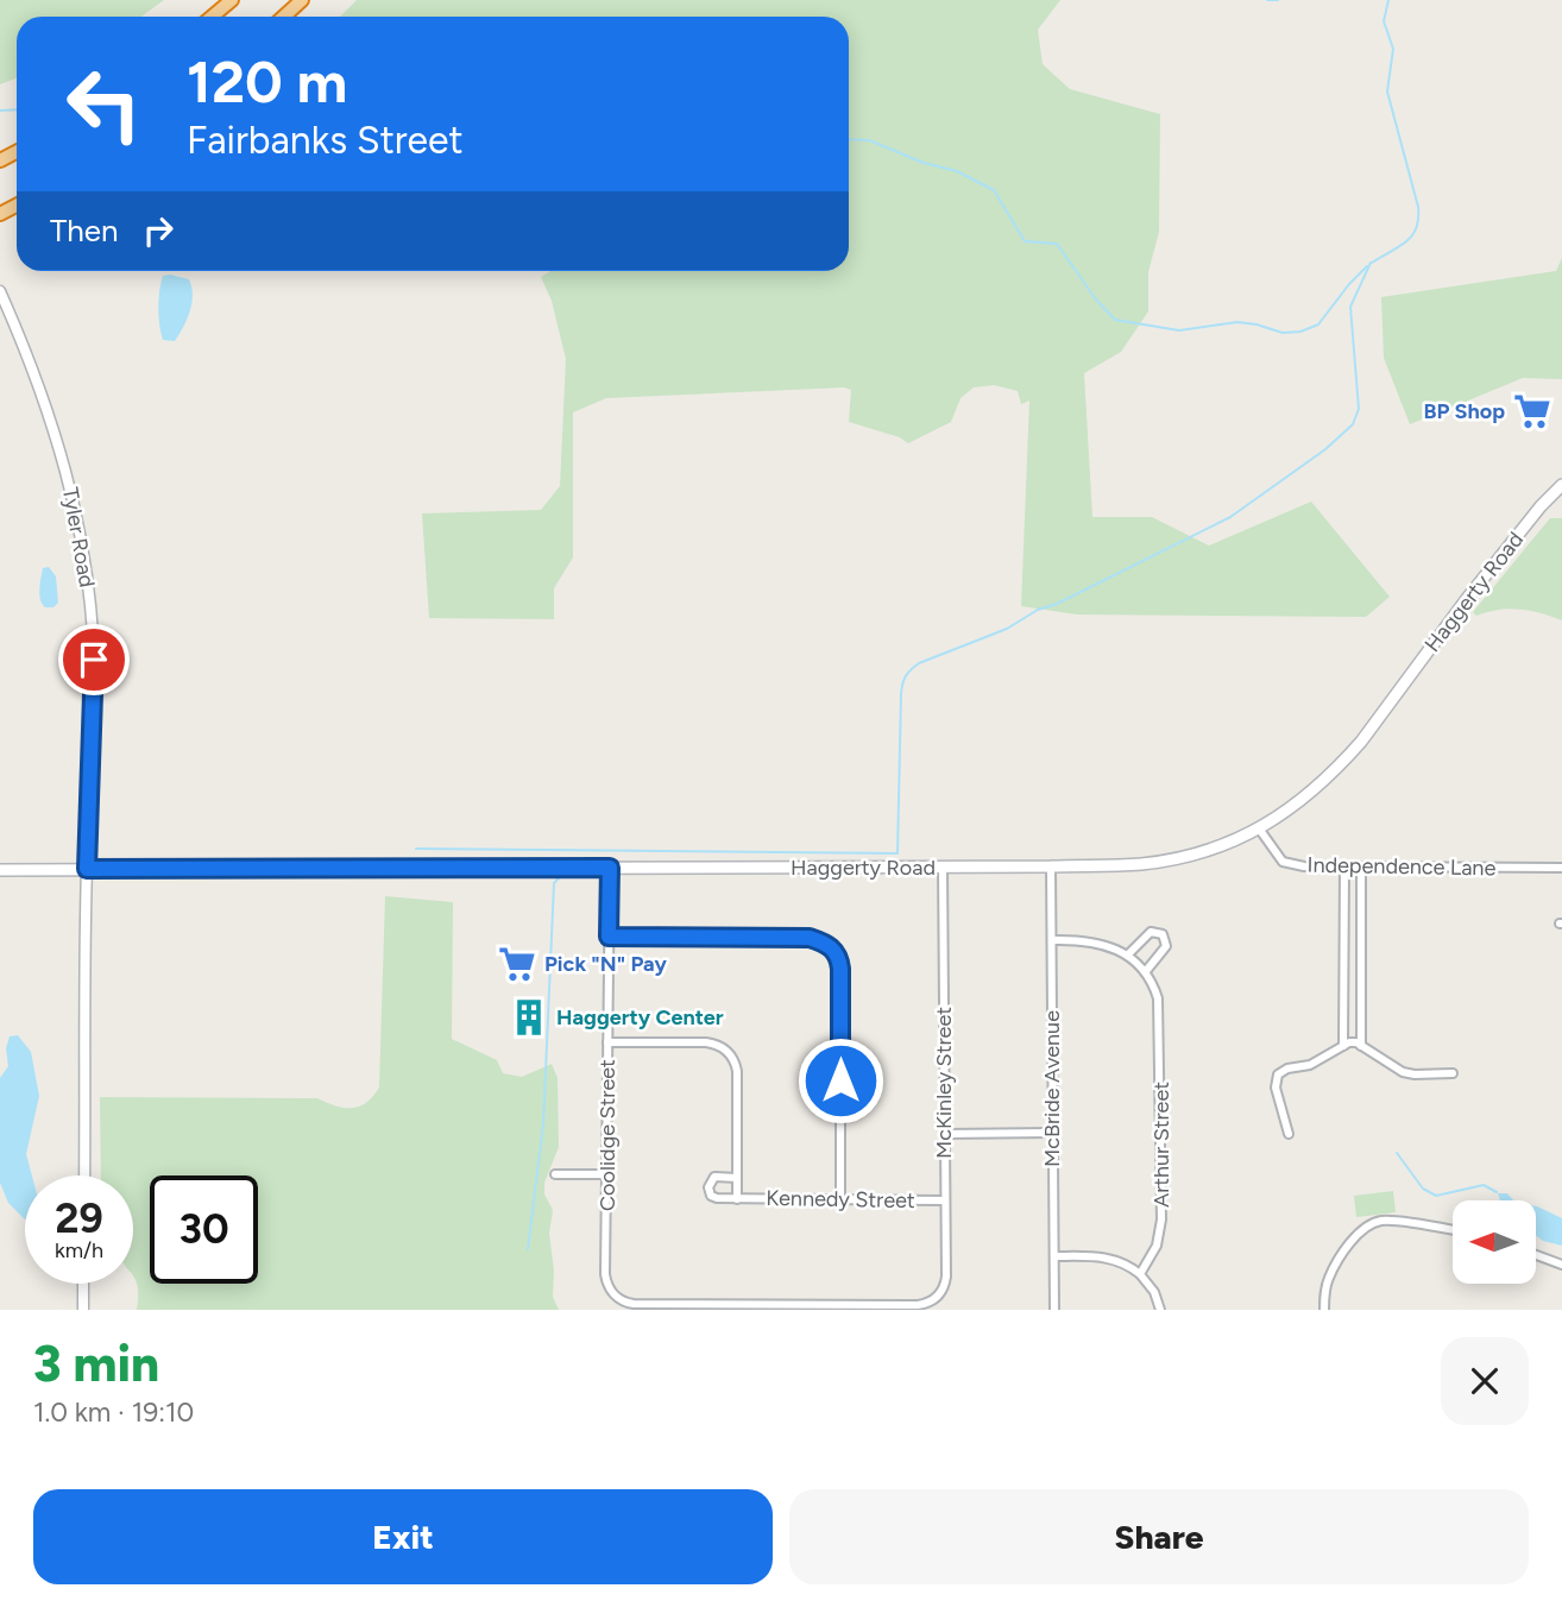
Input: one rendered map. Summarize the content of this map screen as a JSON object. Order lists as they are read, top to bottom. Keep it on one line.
{"streets":{"main road":["Haggerty Road"],"street":["Tyler Road","Independence Lane","McKinley Street","McBride Avenue","Coolidge Street","Arthur Street","Kennedy Street"]},"crossings":[["Tyler Road","Haggerty Road"],["Haggerty Road","Independence Lane"],["Haggerty Road","McKinley Street"],["Haggerty Road","McBride Avenue"],["Haggerty Road","Coolidge Street"],["McKinley Street","Coolidge Street"],["McKinley Street","Kennedy Street"],["McBride Avenue","Arthur Street"]],"places":{"supermarket":["BP Shop","Pick \"N\" Pay"],"building":["Haggerty Center"]},"north":"left","page":{"turn":["120 m","Fairbanks Street"],"then":"Then","speed":"29 km/h","limit":"30","heading":["3 min","1.0 km · 19:10"],"buttons":["Exit","Share"]}}
